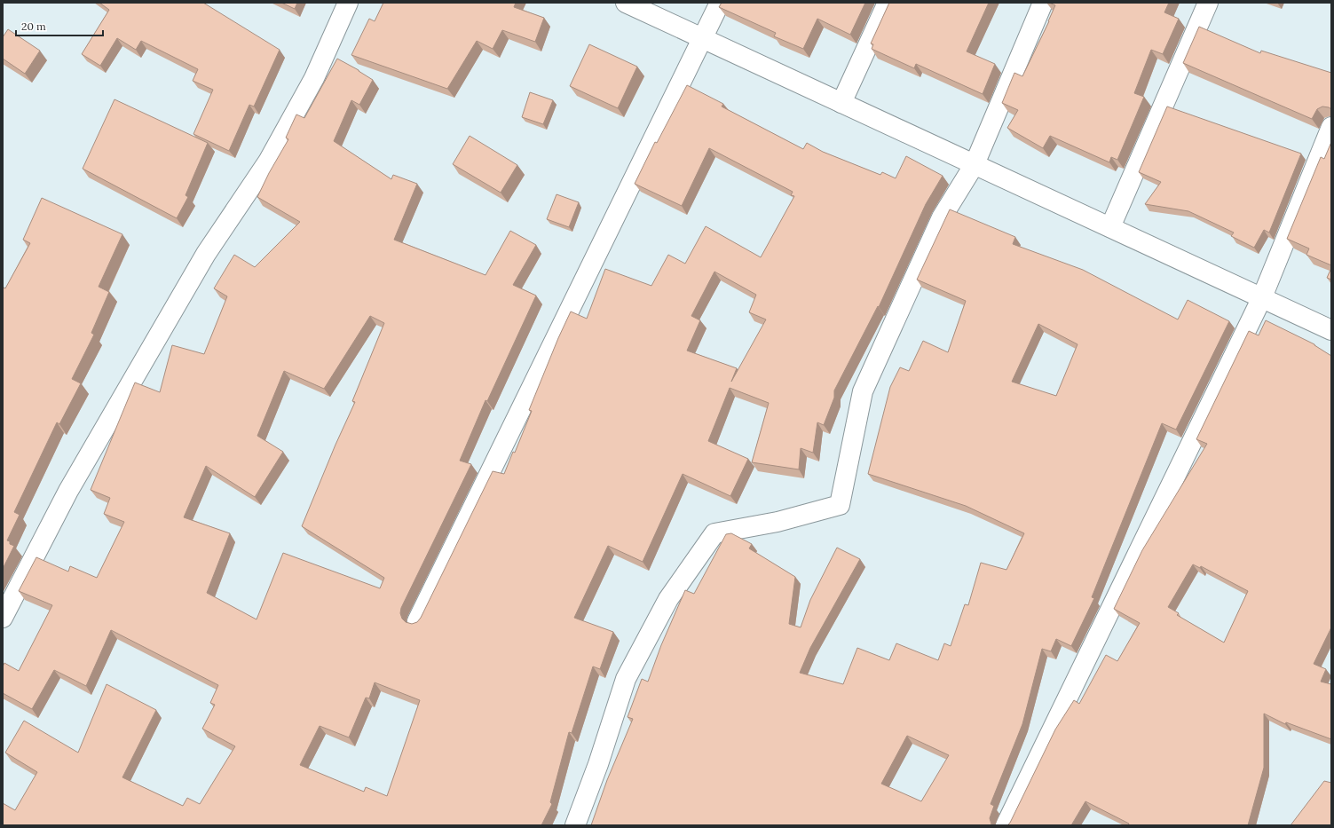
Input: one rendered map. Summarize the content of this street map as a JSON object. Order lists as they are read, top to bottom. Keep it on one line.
{"scale_bar":"20 m"}
